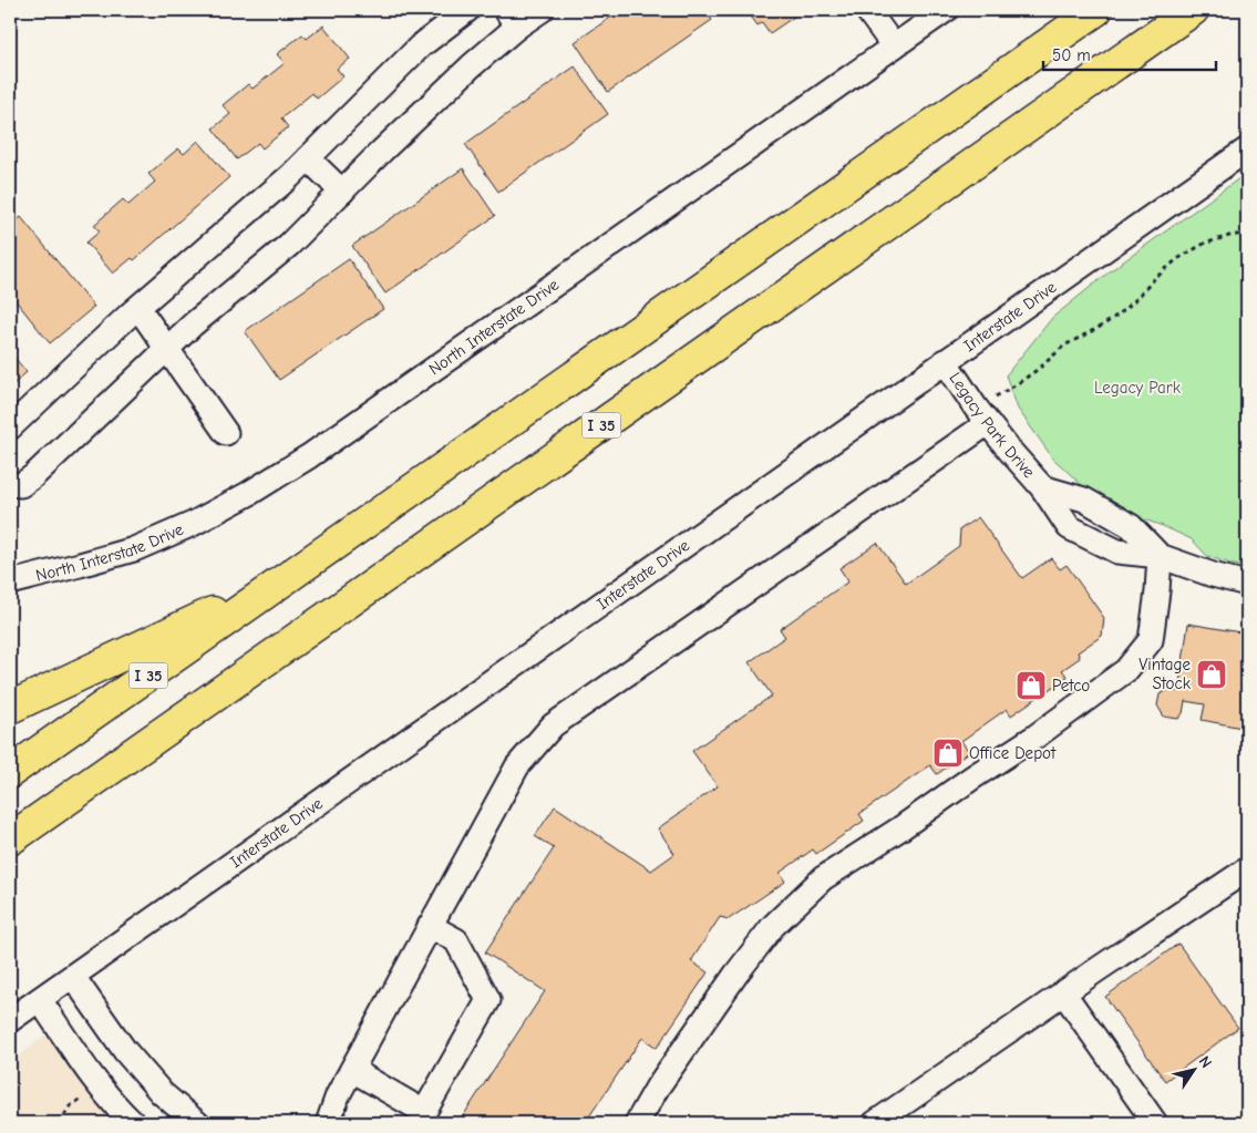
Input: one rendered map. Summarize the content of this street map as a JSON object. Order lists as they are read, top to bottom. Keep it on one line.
{"streets":{"highway":["I 35"],"street":["Interstate Drive","North Interstate Drive","Legacy Park Drive"]},"crossings":[["Interstate Drive","Legacy Park Drive"]],"parks":["Legacy Park"],"places":{"shop":["Vintage Stock","Petco","Office Depot"]},"scale_bar":"50 m","north":"top right"}
